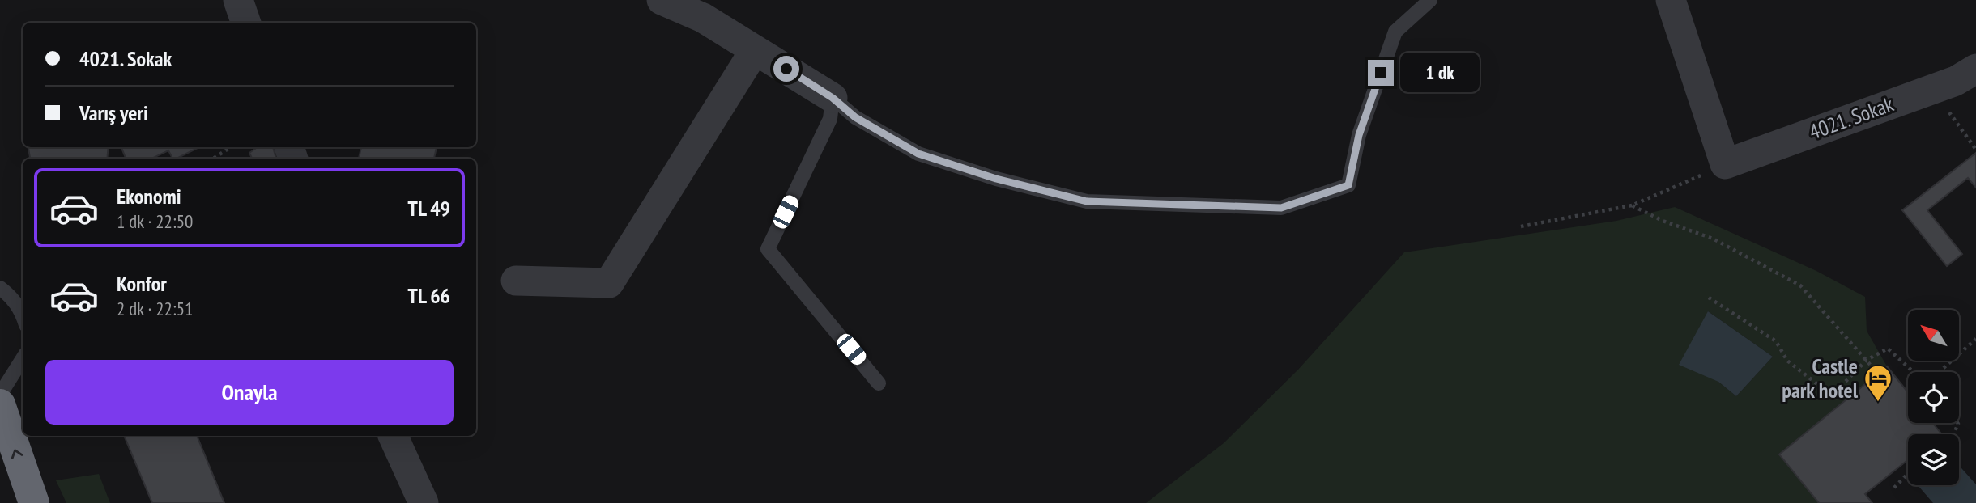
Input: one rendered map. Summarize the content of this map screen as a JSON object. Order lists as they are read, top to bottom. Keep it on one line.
{"streets":{"street":["4021. Sokak"]},"places":{"hotel":["Castle park hotel"]},"north":"top left","page":{"banner":["4021. Sokak","Varış yeri"],"bubble":"1 dk","list":[{"name":"Ekonomi","note":"1 dk · 22:50","value":"TL 49"},{"name":"Konfor","note":"2 dk · 22:51","value":"TL 66"}],"buttons":"Onayla"}}
